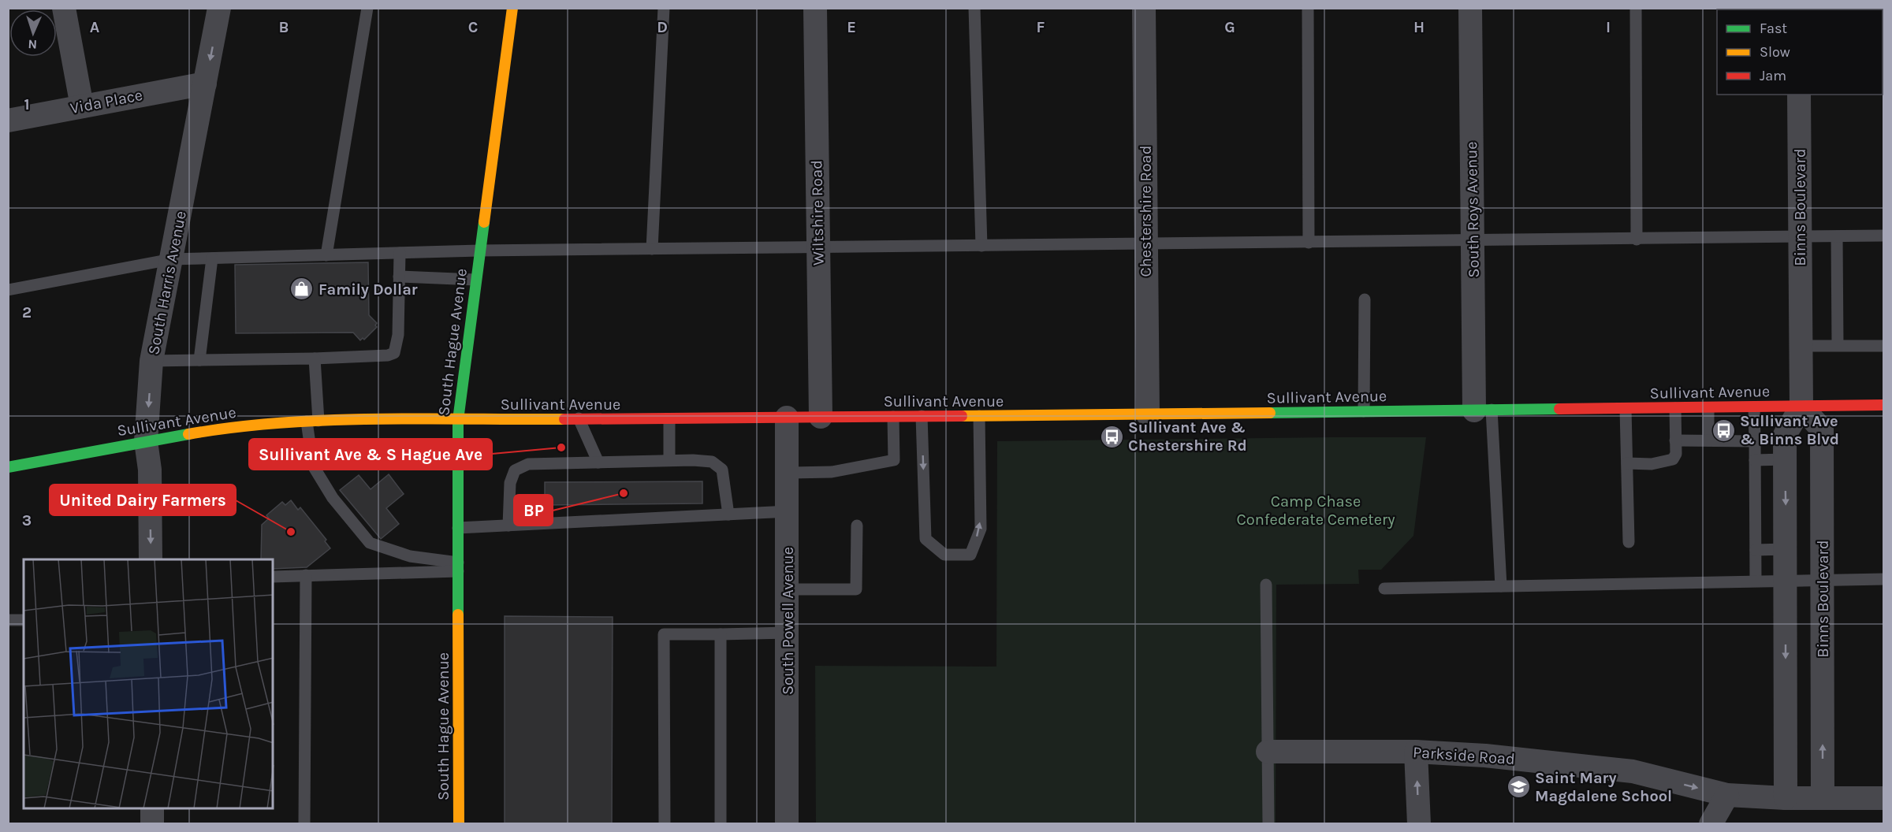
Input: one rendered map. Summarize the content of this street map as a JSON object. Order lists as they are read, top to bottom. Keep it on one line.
{"streets":{"main road":["South Hague Avenue","Sullivant Avenue"],"street":["Vida Place","Binns Boulevard","South Roys Avenue","Chestershire Road","Wiltshire Road","South Harris Avenue","South Powell Avenue","Parkside Road"]},"crossings":[["Vida Place","South Harris Avenue"],["Binns Boulevard","Sullivant Avenue"],["Binns Boulevard","Parkside Road"],["South Roys Avenue","Sullivant Avenue"],["Chestershire Road","Sullivant Avenue"],["Wiltshire Road","Sullivant Avenue"],["South Harris Avenue","Sullivant Avenue"],["South Hague Avenue","Sullivant Avenue"],["Sullivant Avenue","South Powell Avenue"]],"one_way":["South Harris Avenue","Parkside Road"],"parks":["Camp Chase Confederate Cemetery"],"places":{"shop":["Family Dollar"],"bus stop":["Sullivant Ave & Binns Blvd","Sullivant Ave & Chestershire Rd"],"other":["Sullivant Ave & S Hague Ave","BP","United Dairy Farmers"],"school or university":["Saint Mary Magdalene School"]},"legend":["Fast","Slow","Jam"],"north":"bottom","grid":{"columns":["A","B","C","D","E","F","G","H","I"],"rows":["1","2","3"]}}
